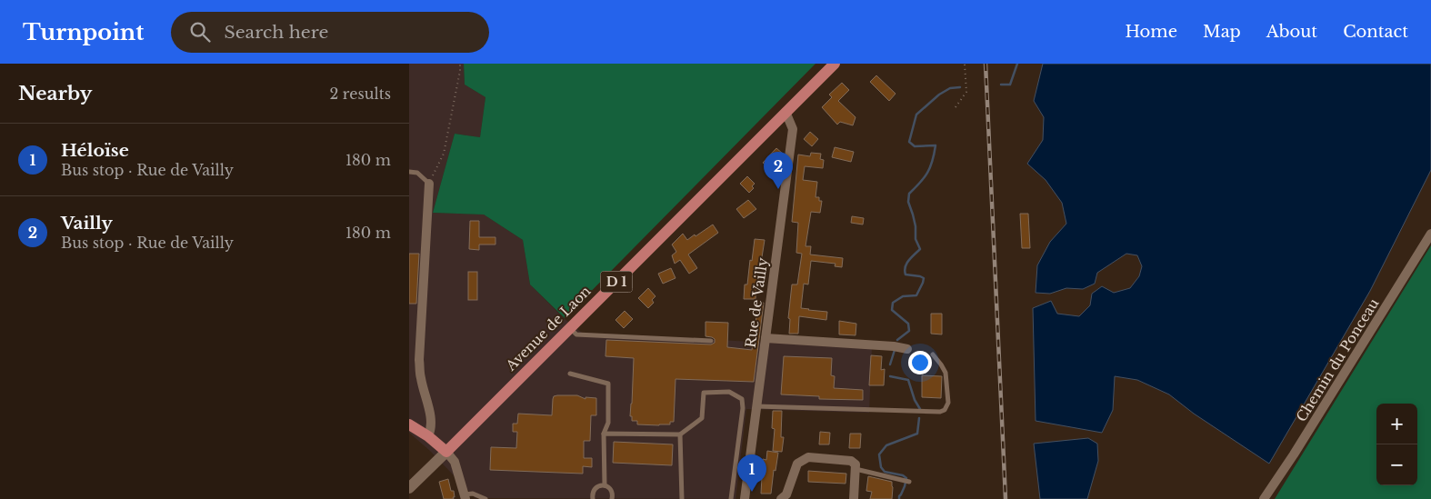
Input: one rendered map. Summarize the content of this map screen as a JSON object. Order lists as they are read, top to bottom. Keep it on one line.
{"streets":{"main road":["D 1","Avenue de Laon"],"street":["Rue de Vailly","Chemin du Ponceau"]},"crossings":[["D 1","Rue de Vailly"],["D 1","Avenue de Laon"],["Rue de Vailly","Avenue de Laon"]],"page":{"header":"Turnpoint","search":"Search here","nav":["Home","Map","About","Contact"],"heading":["Nearby","2 results"],"list":[{"mark":"1","name":"Héloïse","note":"Bus stop · Rue de Vailly","value":"180 m"},{"mark":"2","name":"Vailly","note":"Bus stop · Rue de Vailly","value":"180 m"}],"pins":["2","1"],"map_buttons":["+","−"]}}
